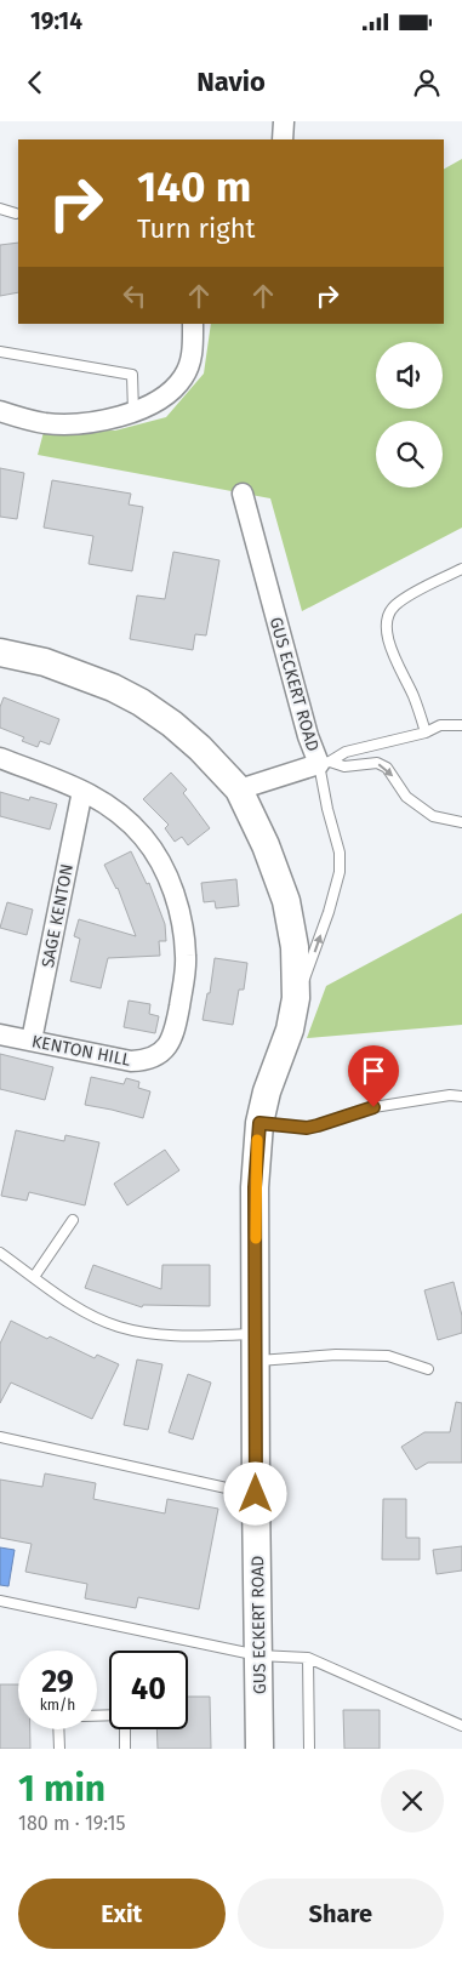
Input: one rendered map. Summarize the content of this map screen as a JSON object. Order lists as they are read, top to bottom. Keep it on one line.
{"streets":{"street":["GUS ECKERT ROAD","SAGE KENTON","KENTON HILL"]},"crossings":[["SAGE KENTON","KENTON HILL"]],"page":{"status":"19:14","header":"Navio","turn":["140 m","Turn right"],"speed":"29 km/h","limit":"40","heading":["1 min","180 m · 19:15"],"buttons":["Exit","Share"]}}
